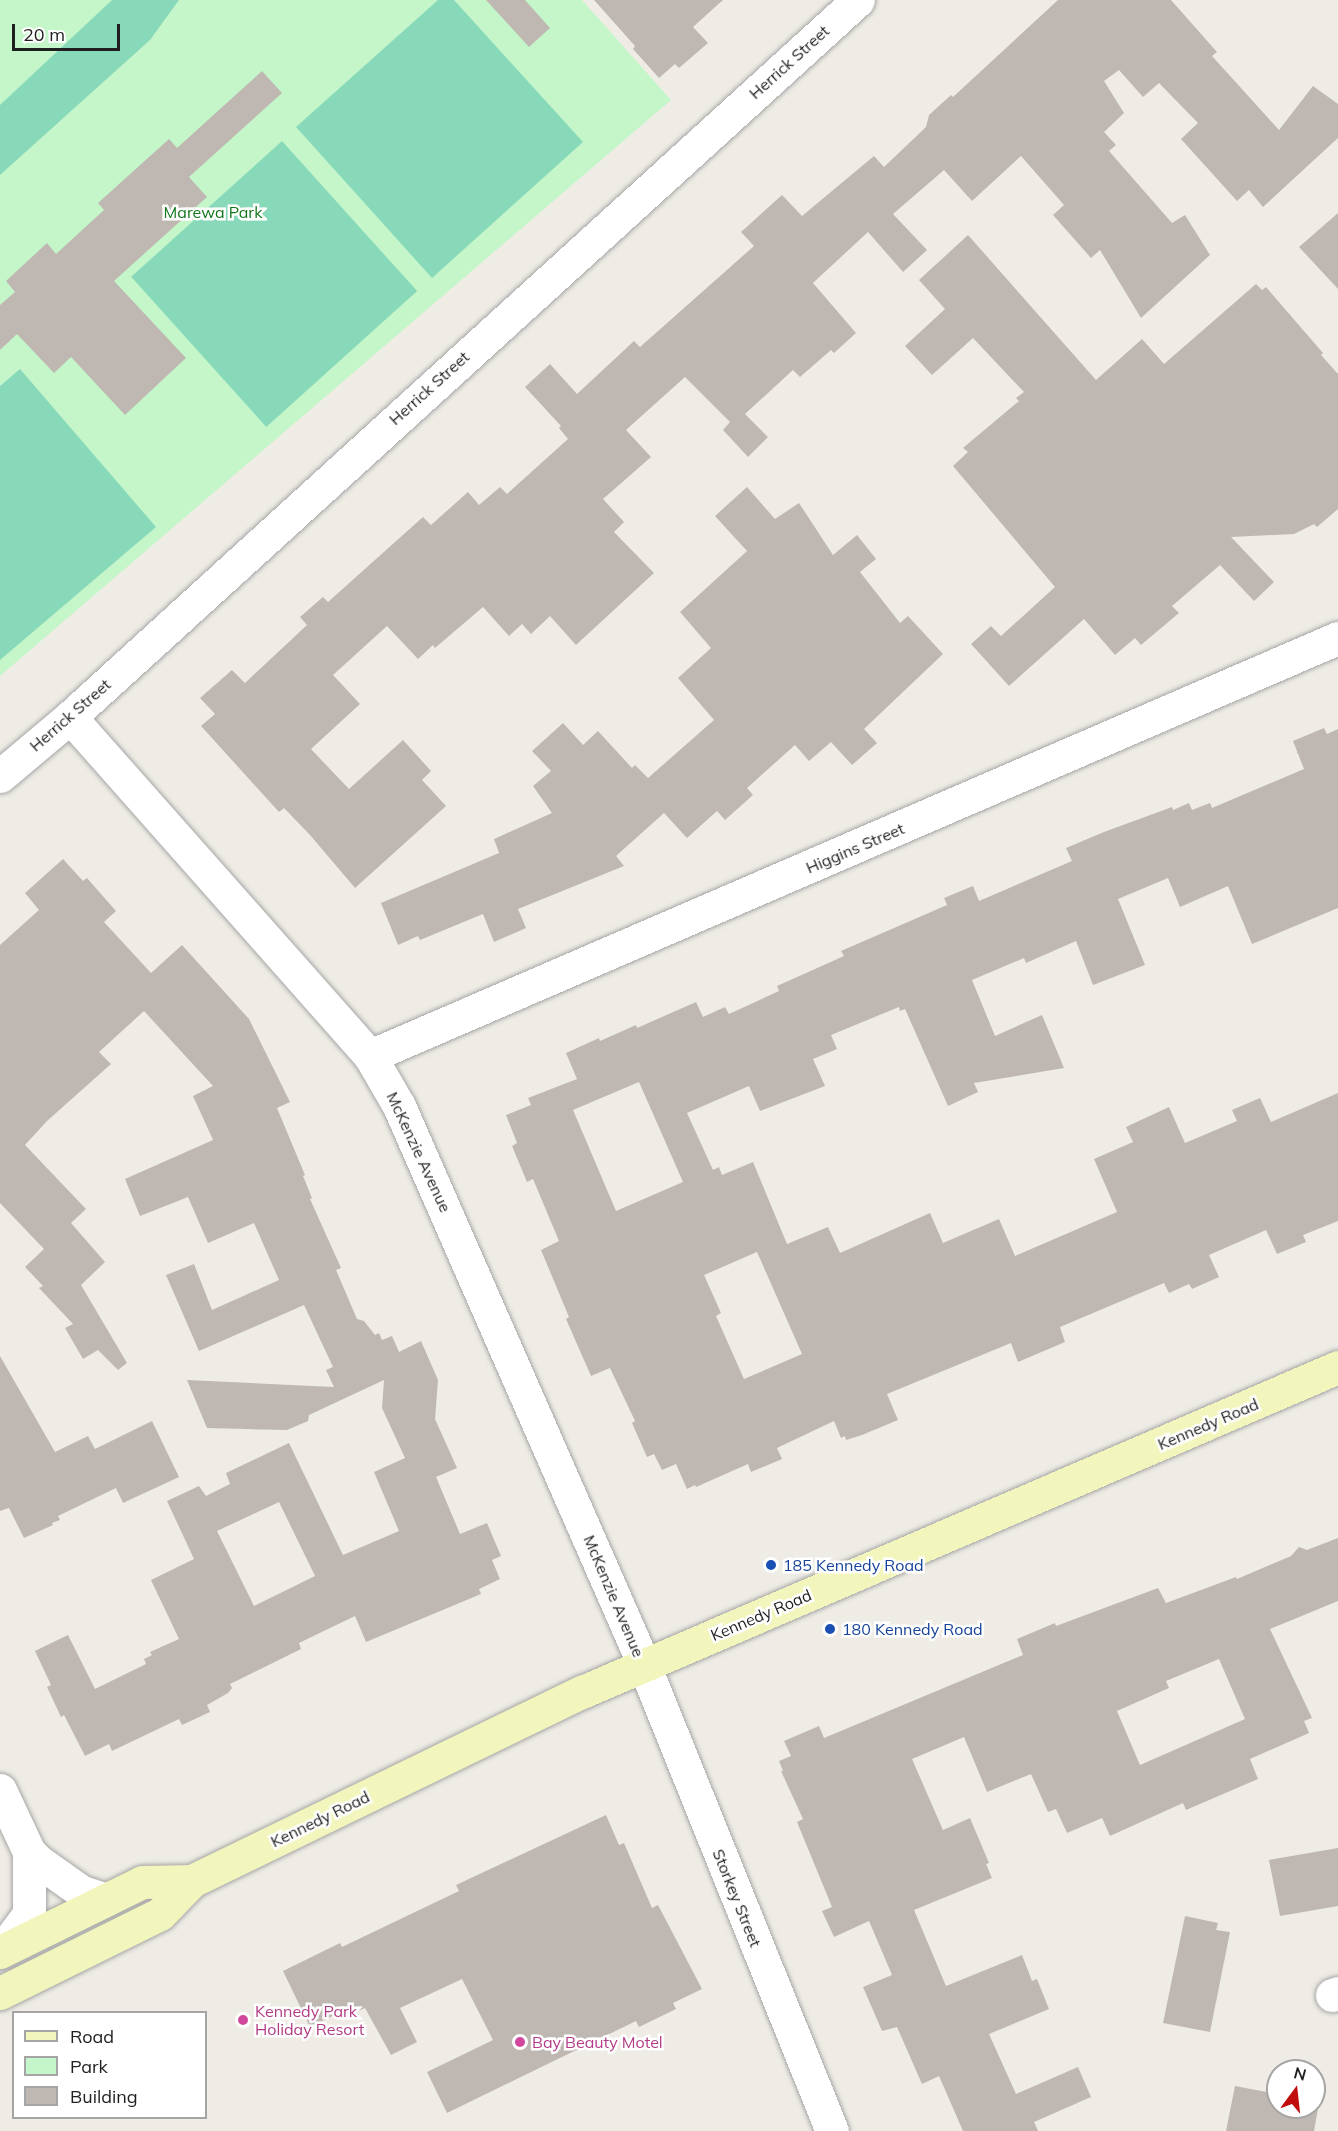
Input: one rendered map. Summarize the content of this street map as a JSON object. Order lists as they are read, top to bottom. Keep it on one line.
{"streets":{"main road":["Kennedy Road"],"street":["Herrick Street","Higgins Street","McKenzie Avenue","Storkey Street"]},"crossings":[["Herrick Street","McKenzie Avenue"],["Higgins Street","McKenzie Avenue"],["McKenzie Avenue","Kennedy Road"],["McKenzie Avenue","Storkey Street"],["Kennedy Road","Storkey Street"]],"parks":["Marewa Park"],"places":["185 Kennedy Road","180 Kennedy Road","Kennedy Park Holiday Resort","Bay Beauty Motel"],"legend":["Road","Park","Building"],"scale_bar":"20 m","north":"top"}
